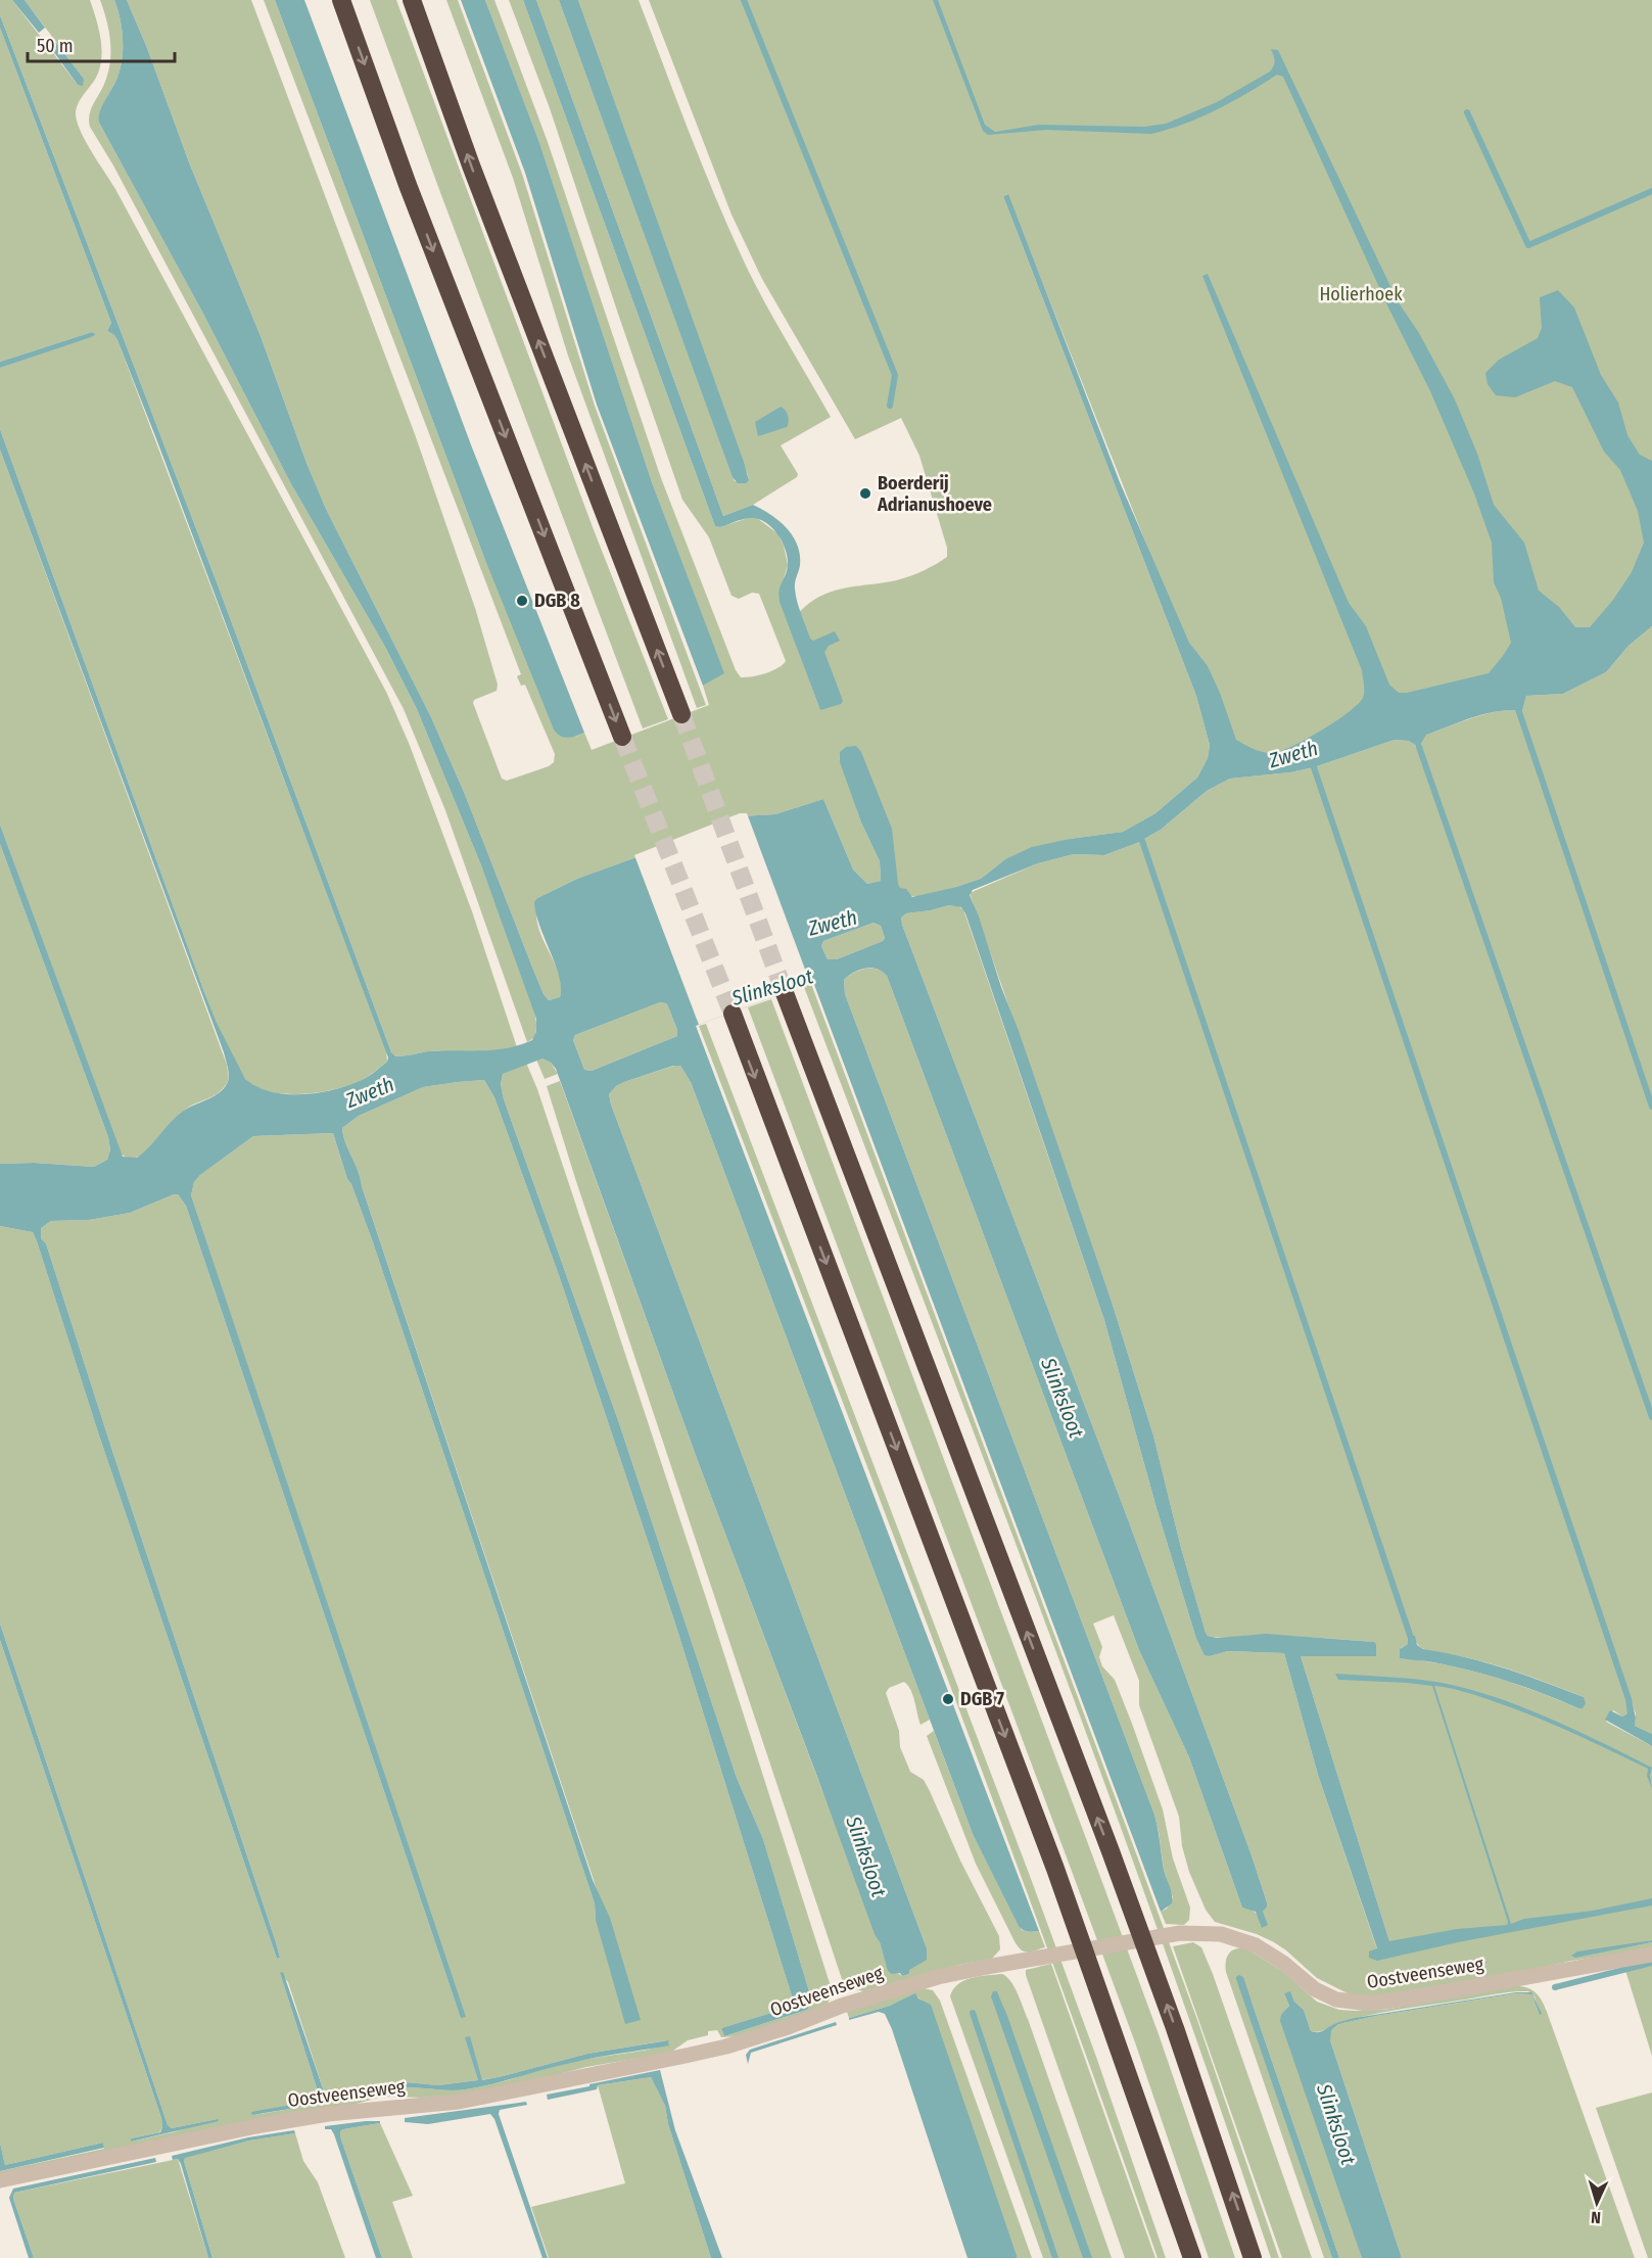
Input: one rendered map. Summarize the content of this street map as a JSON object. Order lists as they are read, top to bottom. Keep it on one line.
{"streets":{"street":["Oostveenseweg"]},"water":["Zweth","Slinksloot"],"parks":["Holierhoek"],"places":["Boerderij Adrianushoeve","DGB 8","DGB 7"],"scale_bar":"50 m","north":"bottom"}
